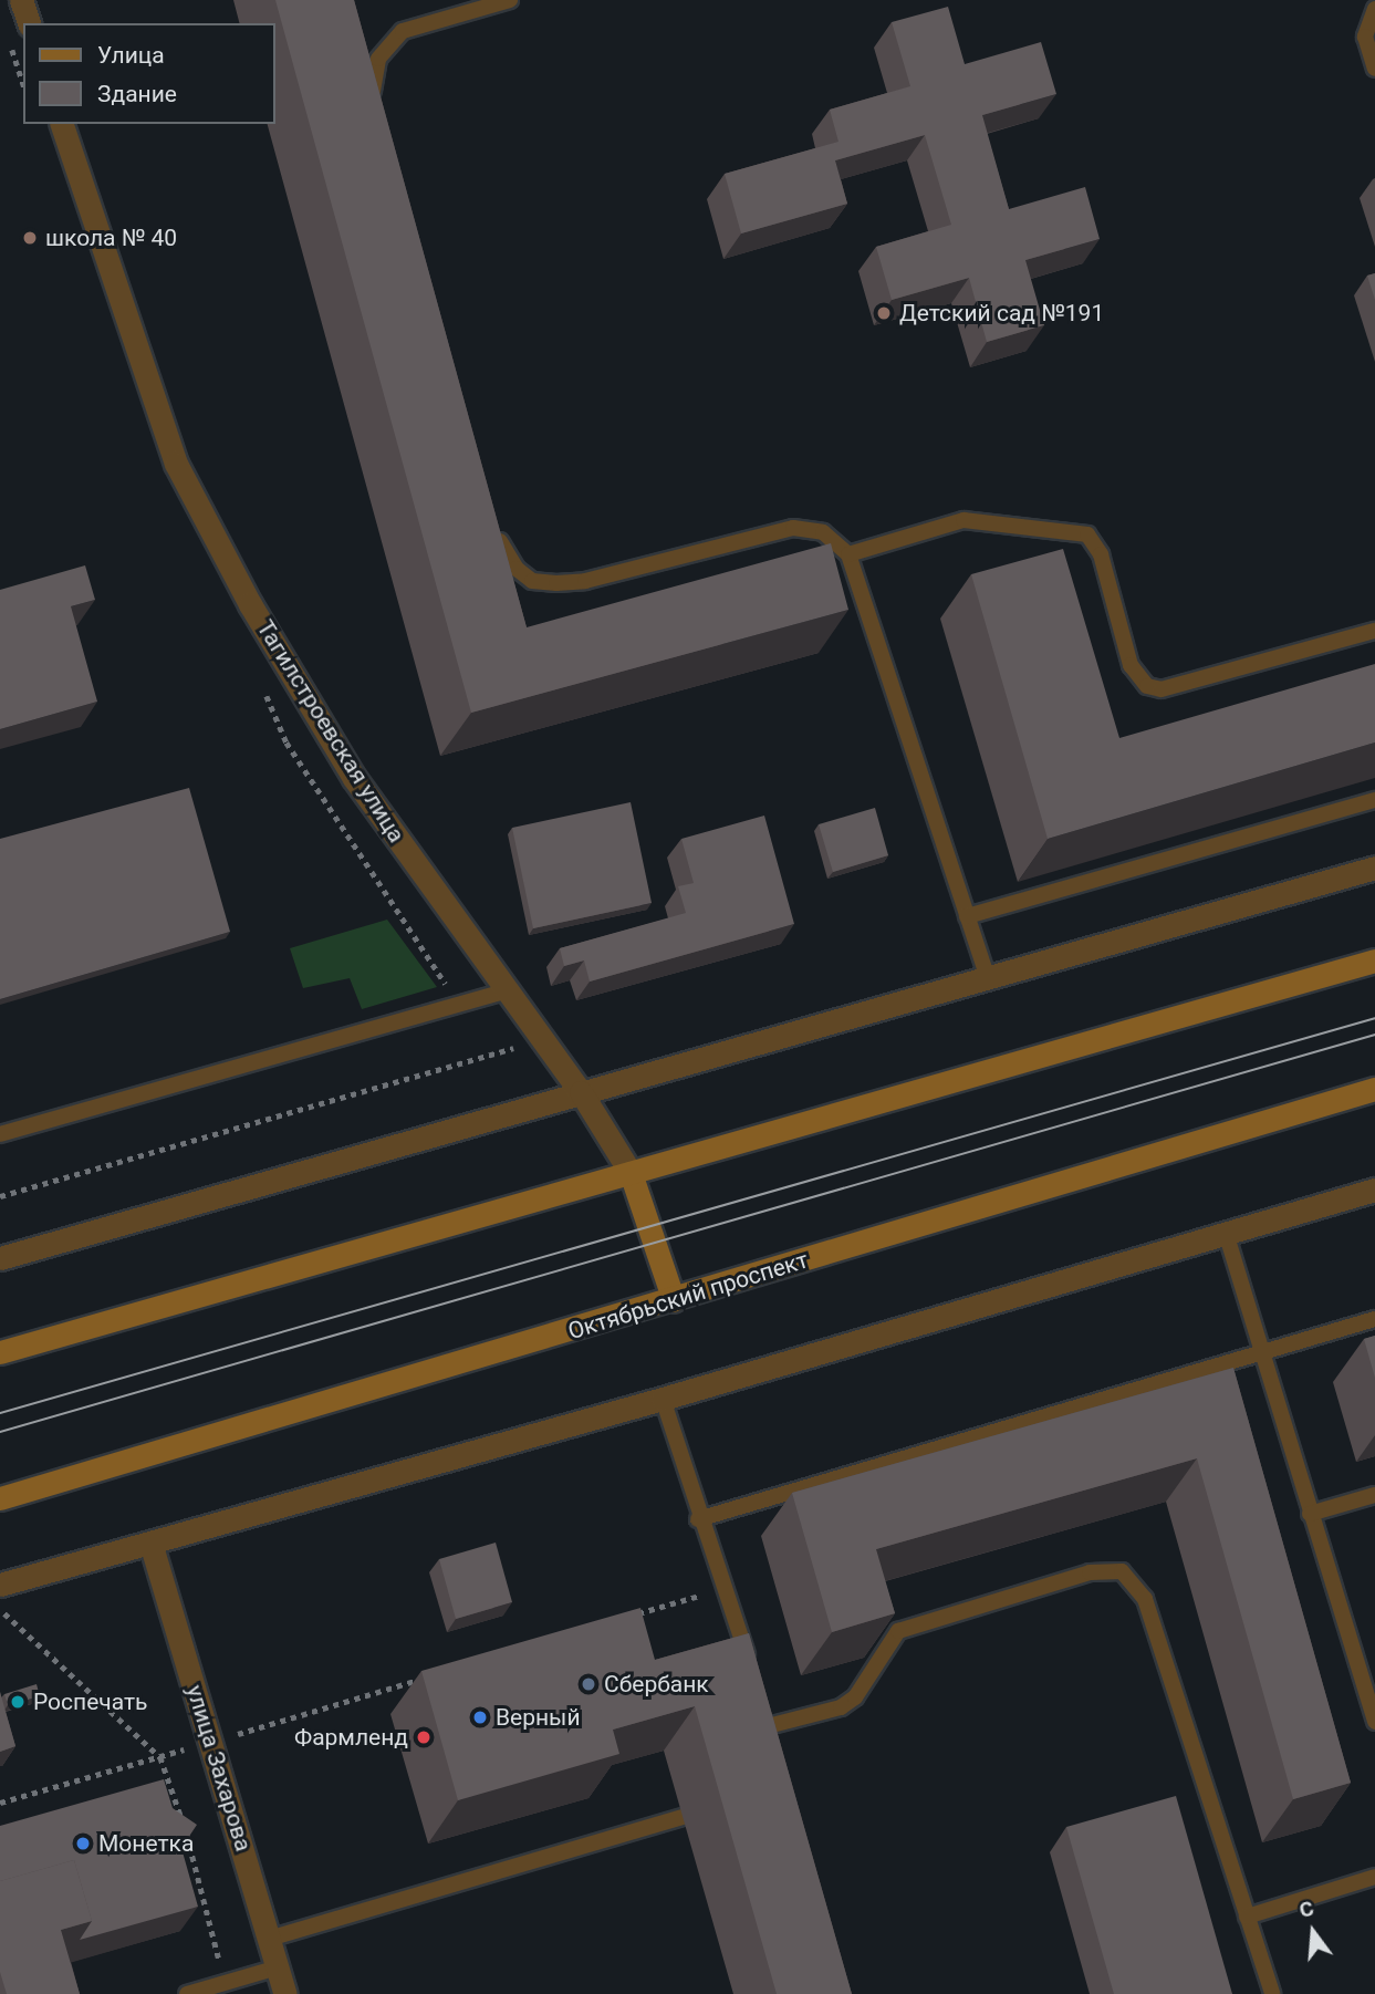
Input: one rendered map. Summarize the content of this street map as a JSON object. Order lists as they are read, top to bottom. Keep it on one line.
{"streets":{"main road":["Тагилстроевская улица","Октябрьский проспект"],"street":["улица Захарова"]},"crossings":[["Тагилстроевская улица","Октябрьский проспект"]],"places":["школа № 40","Детский сад №191","Сбербанк","Роспечать","Верный","Фармленд","Монетка"],"legend":["Улица","Здание"],"north":"top"}
